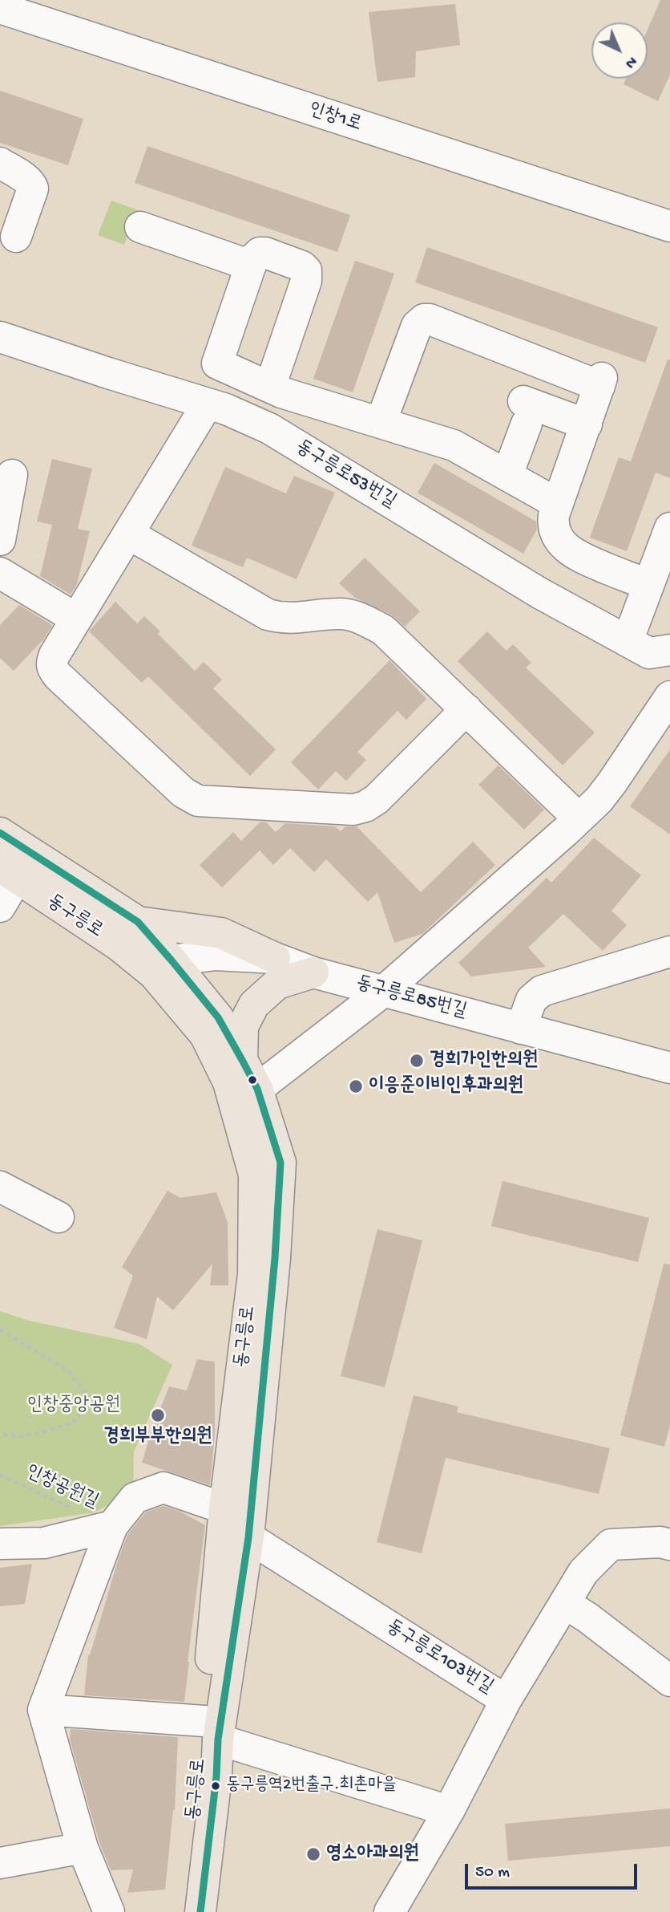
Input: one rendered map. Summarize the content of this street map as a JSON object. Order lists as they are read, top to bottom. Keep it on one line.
{"streets":{"main road":["동구릉로"],"street":["인창1로","동구릉로53번길","동구릉로85번길","동구릉로103번길"],"path":["인창공원길"]},"crossings":[["동구릉로","동구릉로85번길"],["동구릉로","동구릉로103번길"]],"parks":["인창중앙공원"],"places":["경희가인한의원","이응준이비인후과의원","경희부부한의원","동구릉역2번출구.최촌마을","영소아과의원"],"scale_bar":"50 m","north":"bottom right"}
